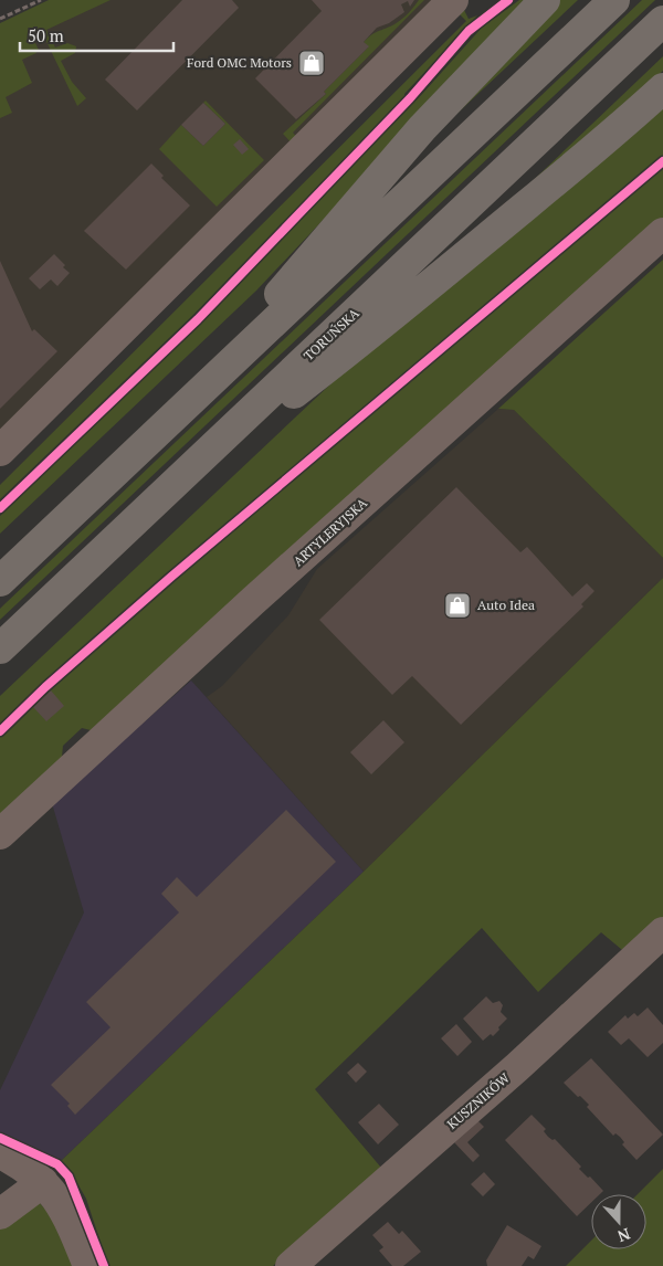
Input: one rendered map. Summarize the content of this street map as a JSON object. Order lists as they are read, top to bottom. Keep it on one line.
{"streets":{"highway":["TORUŃSKA"],"street":["ARTYLERYJSKA","KUSZNIKÓW"]},"places":{"shop":["Ford OMC Motors","Auto Idea"]},"scale_bar":"50 m","north":"bottom"}
